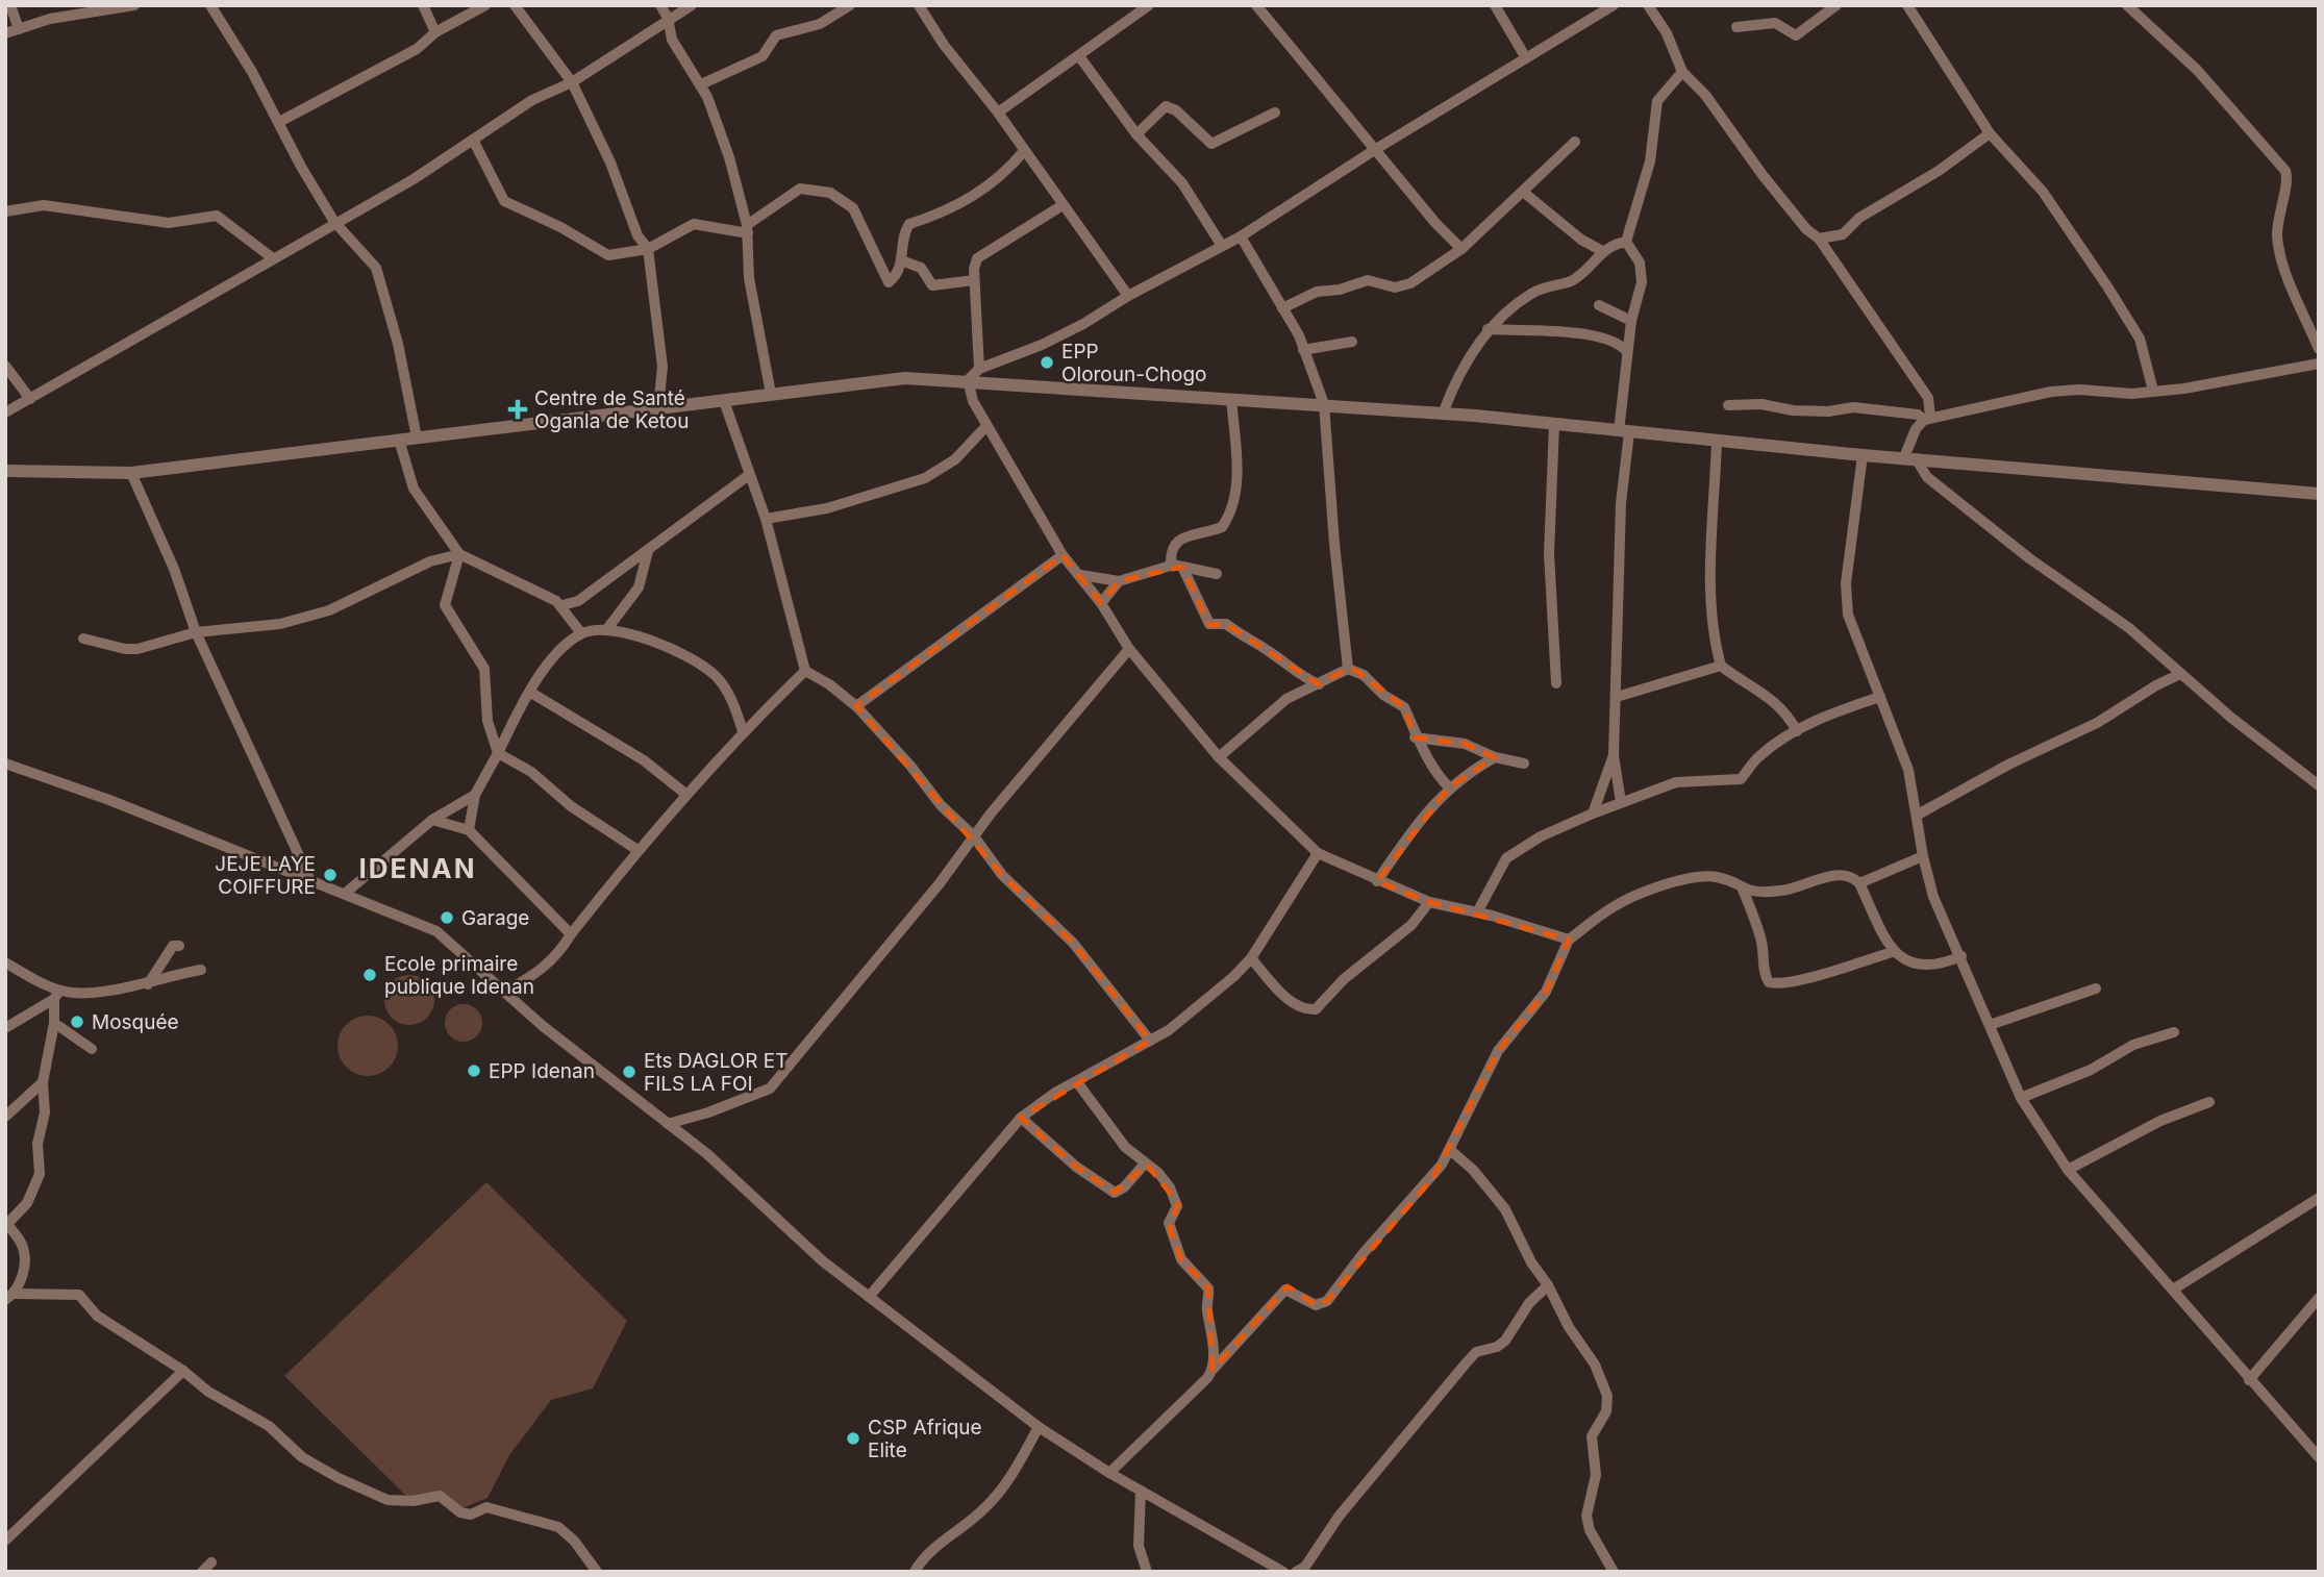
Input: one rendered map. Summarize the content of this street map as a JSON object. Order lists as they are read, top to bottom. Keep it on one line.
{"districts":["IDENAN"],"places":{"other":["EPP Oloroun-Chogo","JEJE LAYE COIFFURE","Garage","Ecole primaire publique Idenan","Mosquée","EPP Idenan","Ets DAGLOR ET FILS LA FOI","CSP Afrique Elite"],"health":["Centre de Santé Oganla de Ketou"]}}
